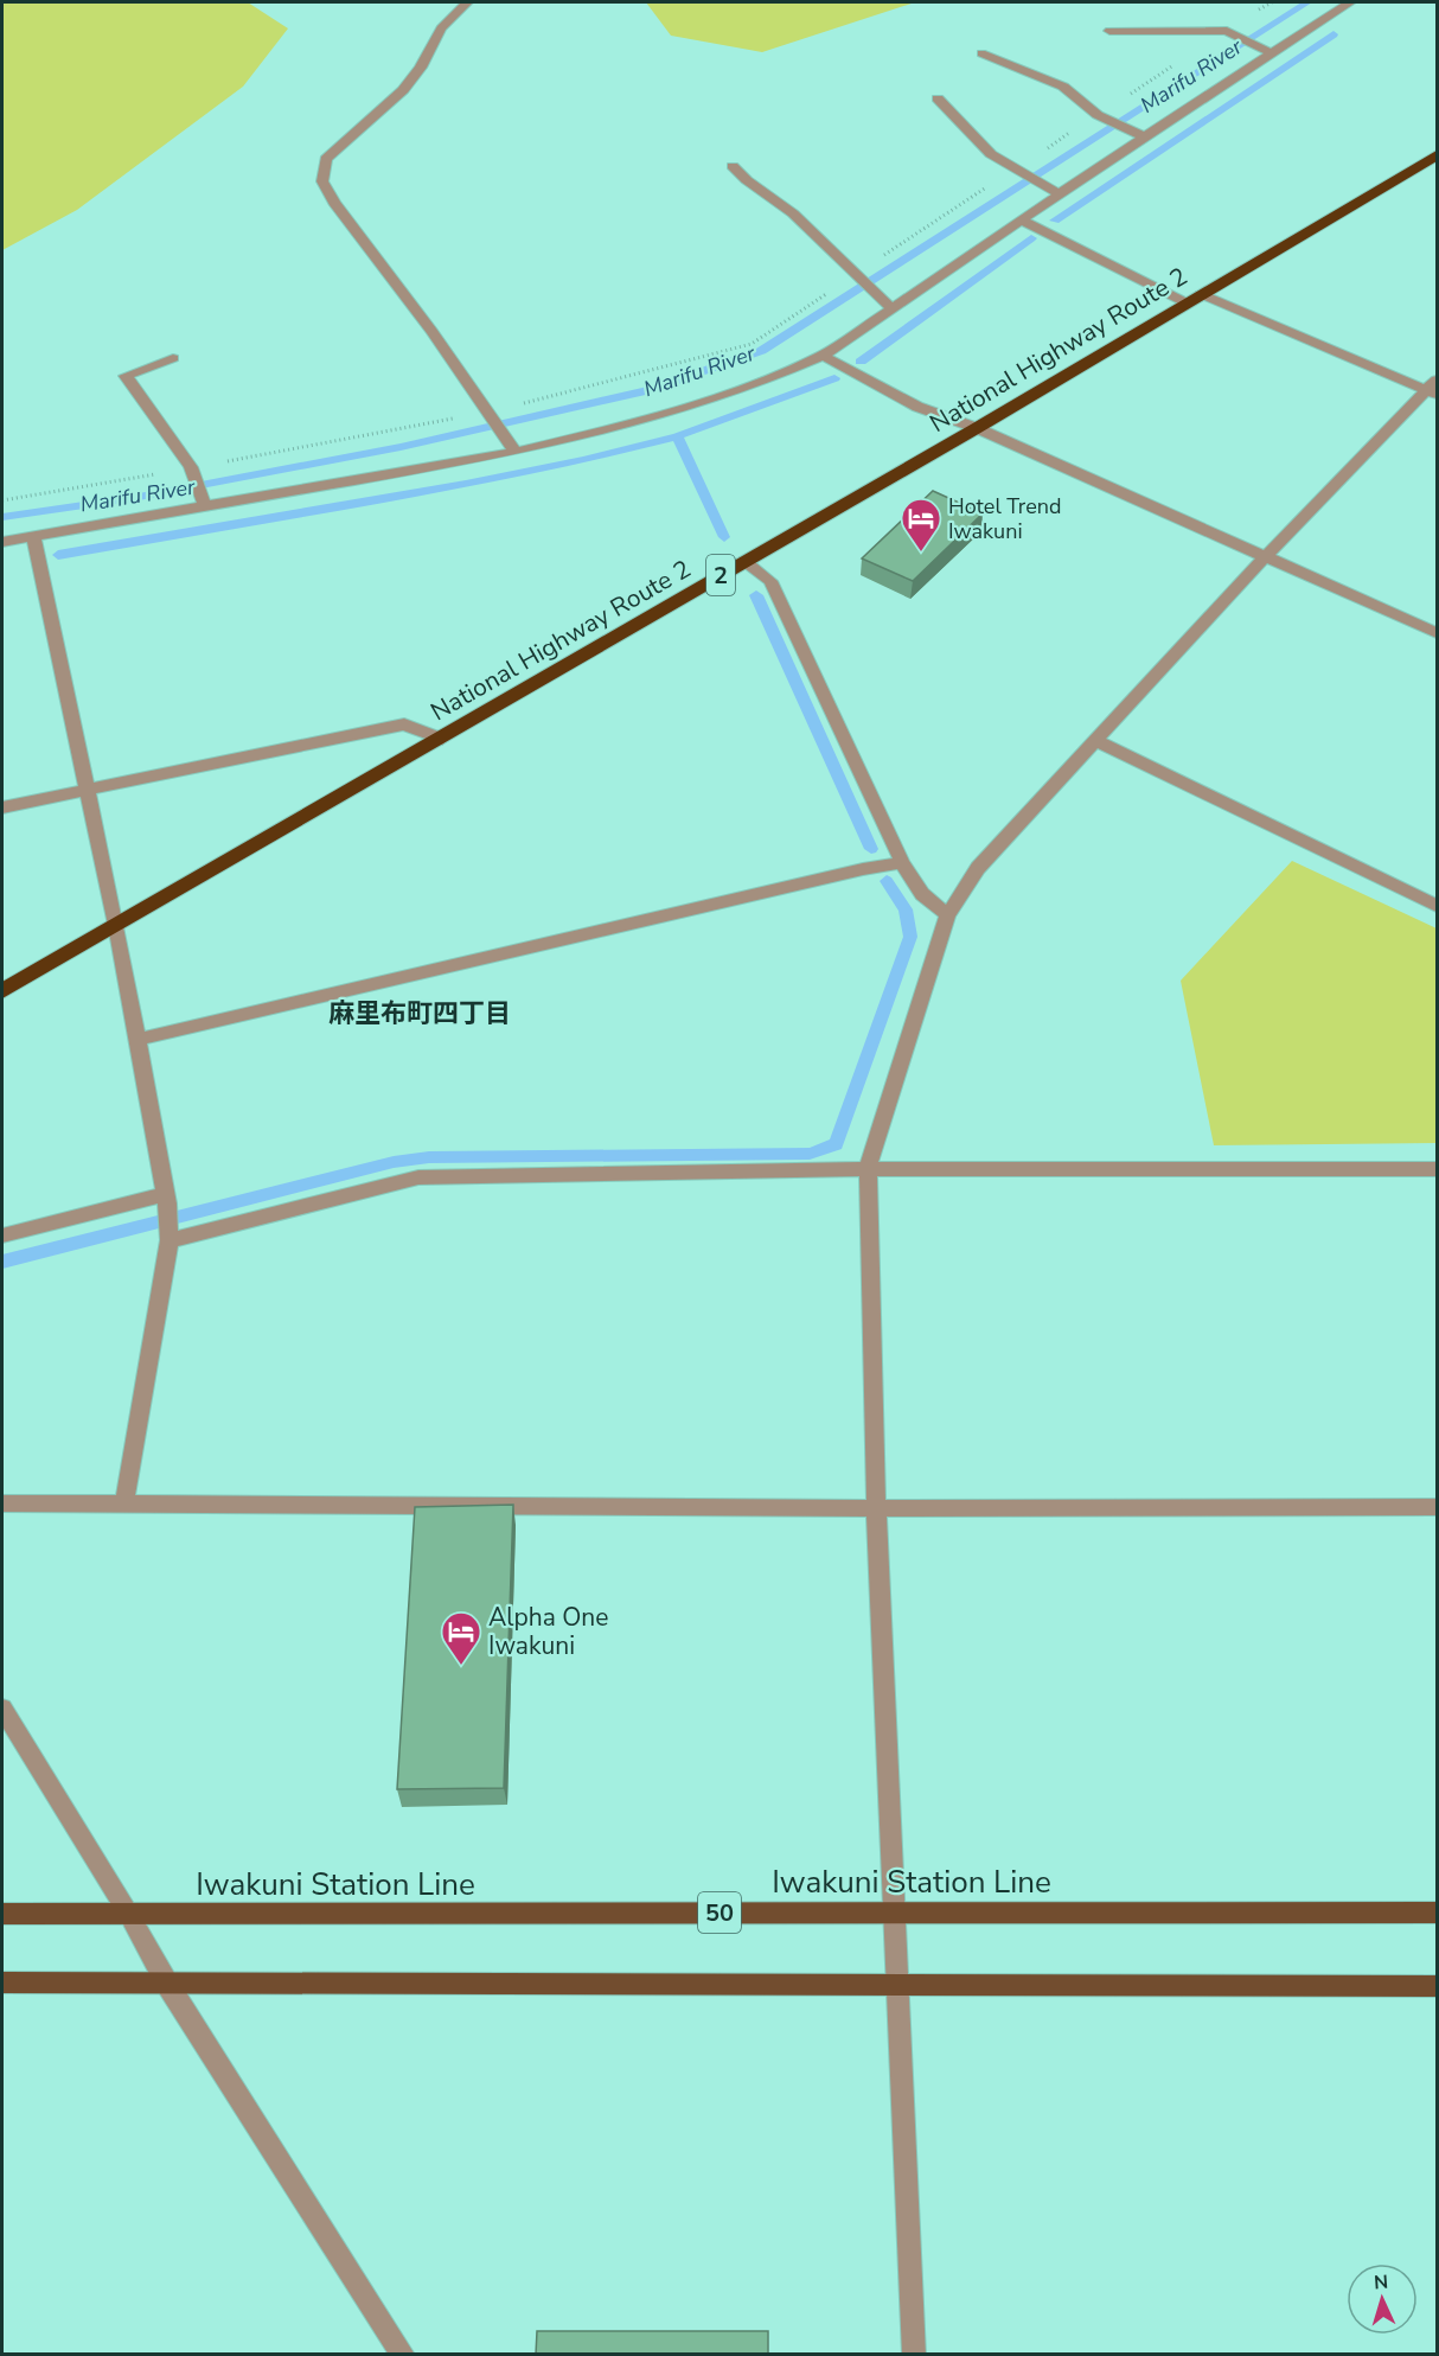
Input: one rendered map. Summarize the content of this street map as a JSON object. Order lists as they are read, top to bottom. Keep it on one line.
{"streets":{"highway":["National Highway Route 2","2"],"main road":["Iwakuni Station Line","50"]},"districts":["麻里布町四丁目"],"water":["Marifu River"],"places":{"hotel":["Hotel Trend Iwakuni","Alpha One Iwakuni"]},"north":"top"}
